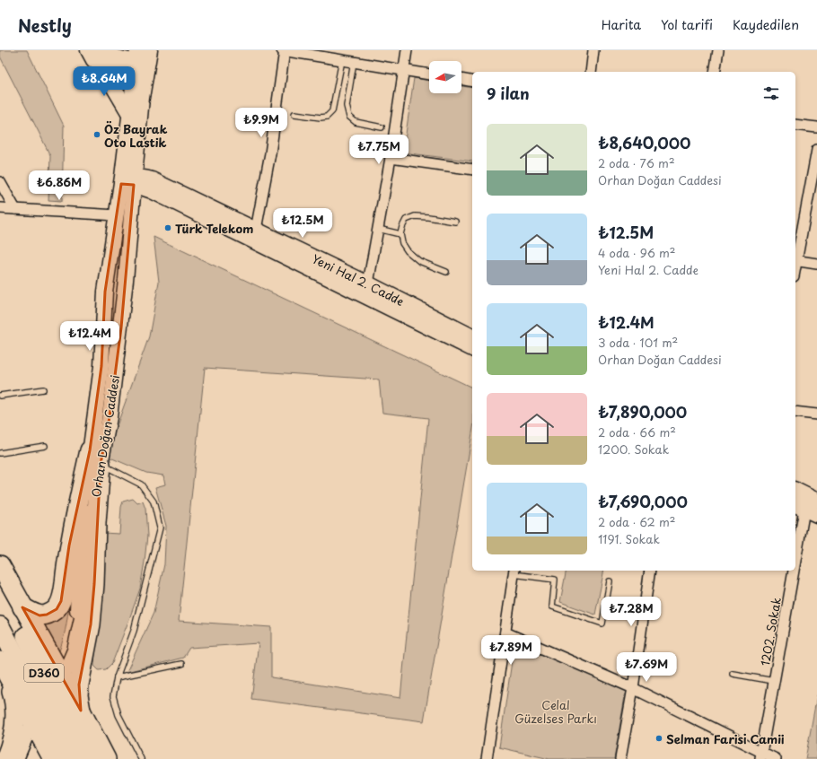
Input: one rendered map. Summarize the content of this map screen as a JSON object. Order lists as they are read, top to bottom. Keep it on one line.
{"streets":{"highway":["D360"],"main road":["Yeni Hal 2. Cadde","Orhan Doğan Caddesi"],"street":["1202. Sokak"]},"crossings":[["Yeni Hal 2. Cadde","Orhan Doğan Caddesi"]],"parks":["Celal Güzelses Parkı"],"places":["Öz Bayrak Oto Lastik","Türk Telekom","Selman Farisi Camii"],"north":"left","page":{"header":"Nestly","nav":["Harita","Yol tarifi","Kaydedilen"],"price":["₺8.64M","₺9.9M","₺7.75M","₺6.86M","₺12.5M","₺12.4M","₺7.28M","₺7.89M","₺7.69M"],"heading":"9 ilan","list":[{"name":"₺8,640,000","note":"2 oda · 76 m² · Orhan Doğan Caddesi"},{"name":"₺12.5M","note":"4 oda · 96 m² · Yeni Hal 2. Cadde"},{"name":"₺12.4M","note":"3 oda · 101 m² · Orhan Doğan Caddesi"},{"name":"₺7,890,000","note":"2 oda · 66 m² · 1200. Sokak"},{"name":"₺7,690,000","note":"2 oda · 62 m² · 1191. Sokak"}]}}
